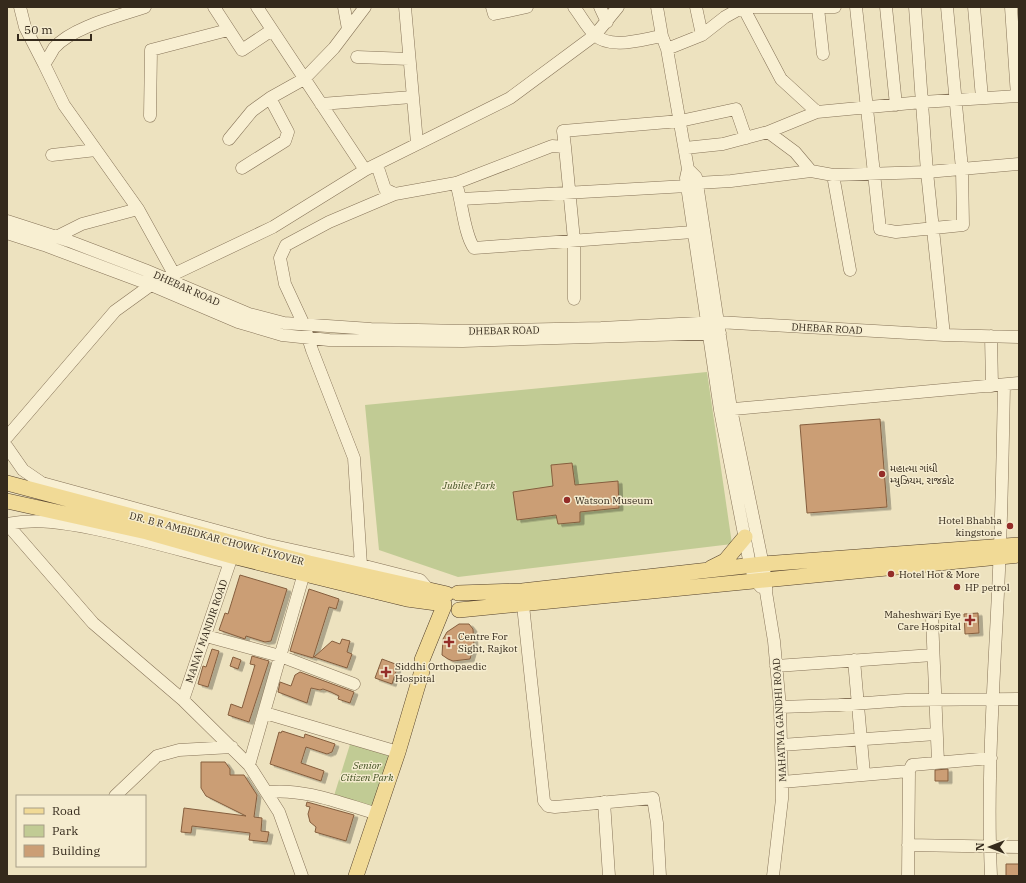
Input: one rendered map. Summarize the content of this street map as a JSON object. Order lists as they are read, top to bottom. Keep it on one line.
{"streets":{"main road":["DR. B R AMBEDKAR CHOWK FLYOVER"],"street":["DHEBAR ROAD","MANAV MANDIR ROAD","MAHATMA GANDHI ROAD"]},"parks":["Jubilee Park","Senior Citizen Park"],"places":{"other":["મહાત્મા ગાંધી મ્યુઝિયમ, રાજકોટ","Watson Museum","Hotel Bhabha kingstone","Hotel Hot & More","HP petrol"],"health":["Maheshwari Eye Care Hospital","Centre For Sight, Rajkot","Siddhi Orthopaedic Hospital"]},"legend":["Road","Park","Building"],"scale_bar":"50 m","north":"left"}
